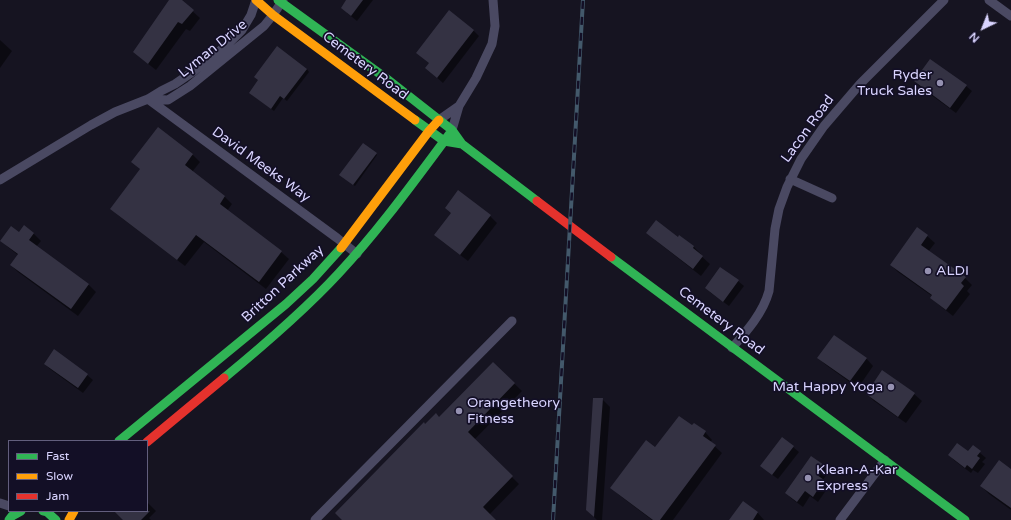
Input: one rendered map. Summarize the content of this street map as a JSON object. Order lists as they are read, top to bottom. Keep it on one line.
{"streets":{"main road":["Cemetery Road","Britton Parkway"],"street":["Lyman Drive","Lacon Road","David Meeks Way"]},"crossings":[["Lyman Drive","Cemetery Road"],["Lyman Drive","David Meeks Way"],["Cemetery Road","Lacon Road"],["Cemetery Road","Britton Parkway"],["David Meeks Way","Britton Parkway"]],"places":["Ryder Truck Sales","ALDI","Mat Happy Yoga","Orangetheory Fitness","Klean-A-Kar Express"],"legend":["Fast","Slow","Jam"],"north":"bottom left"}
